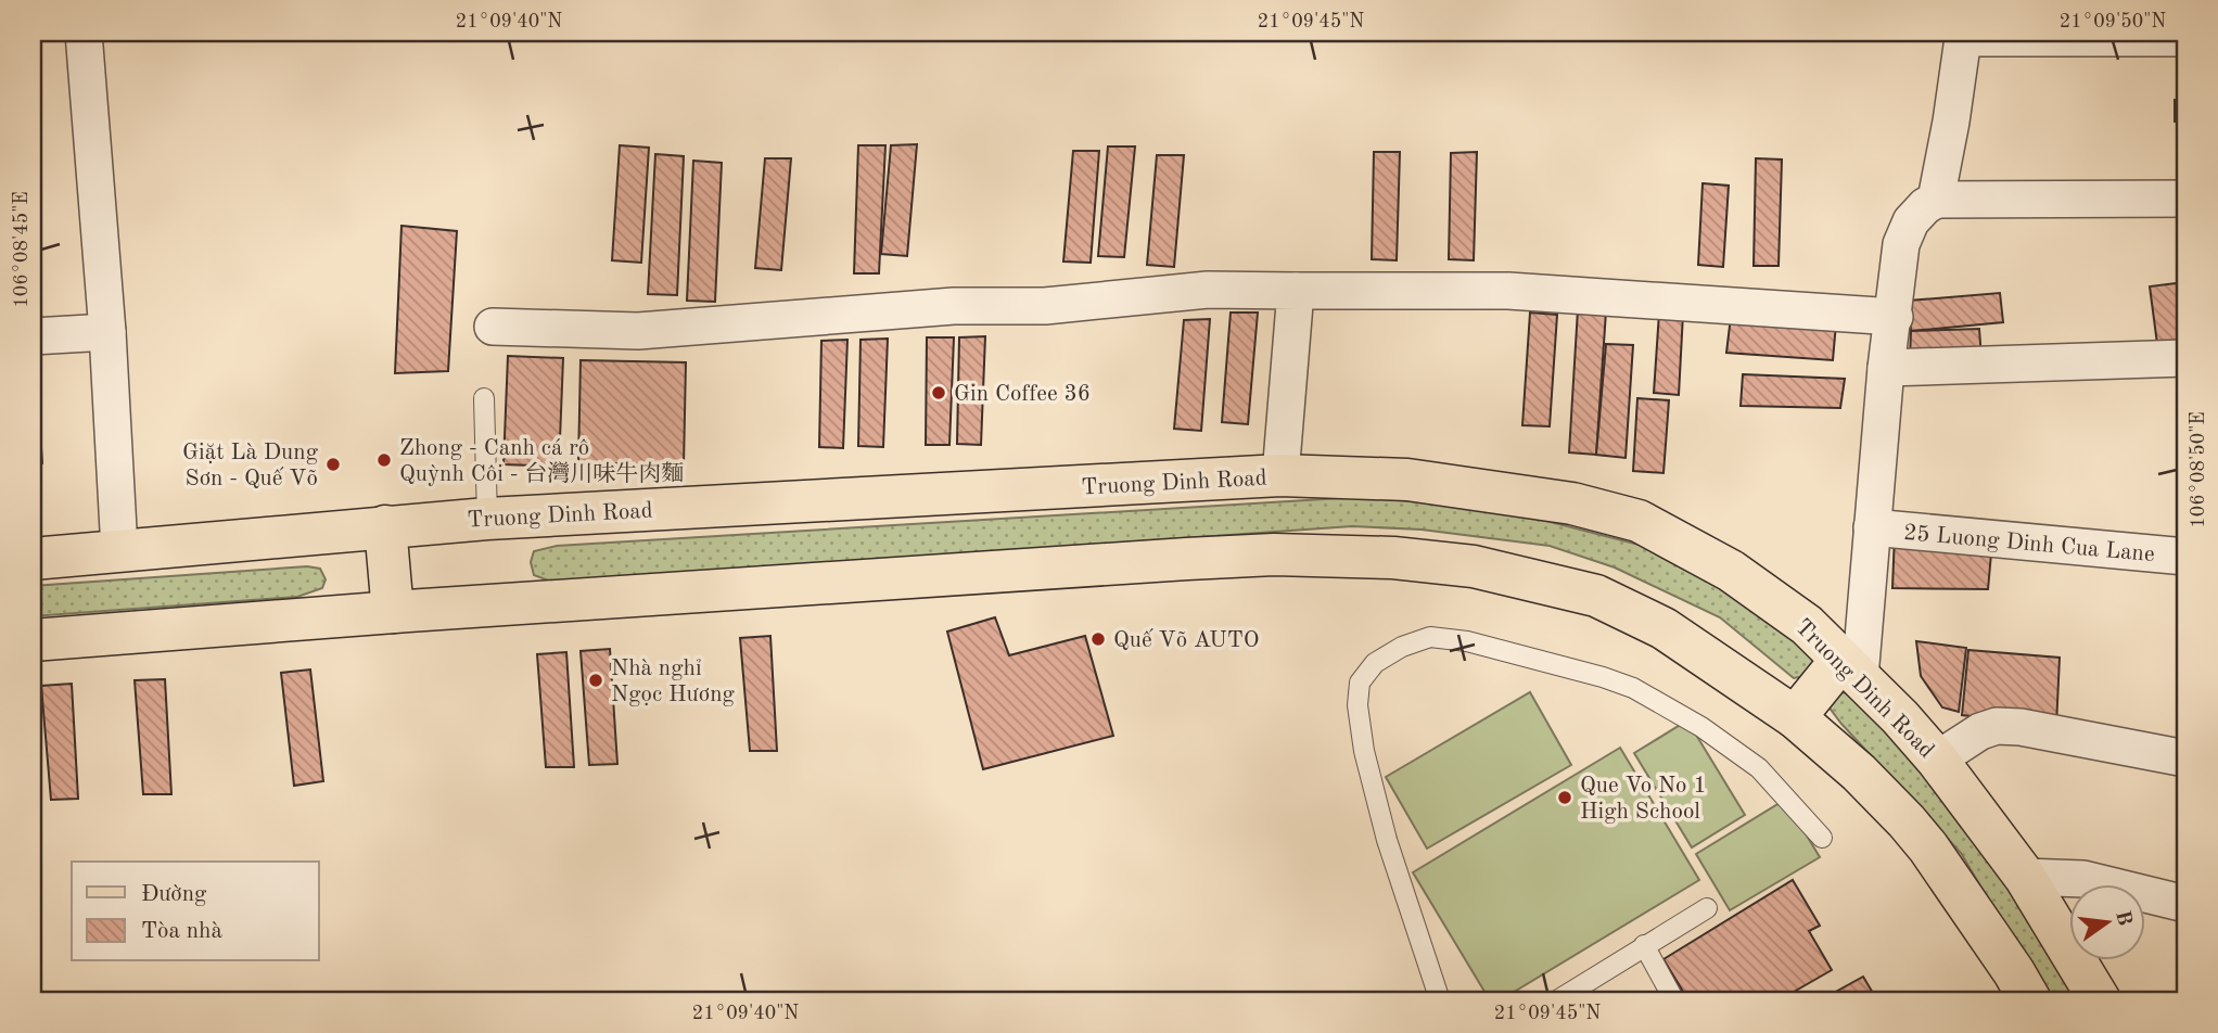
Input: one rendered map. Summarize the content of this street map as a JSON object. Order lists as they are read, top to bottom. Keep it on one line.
{"streets":{"main road":["Truong Dinh Road"],"street":["25 Luong Dinh Cua Lane"]},"places":["Gin Coffee 36","Zhong - Canh cá rô Quỳnh Côi - 台灣川味牛肉麵","Giặt Là Dung Sơn - Quế Võ","Quế Võ AUTO","Nhà nghỉ Ngọc Hương","Que Vo No 1 High School"],"legend":["Đường","Tòa nhà"],"north":"right","coordinates":["21°09'40\"N","21°09'45\"N","21°09'50\"N","106°08'45\"E","106°08'50\"E"]}
